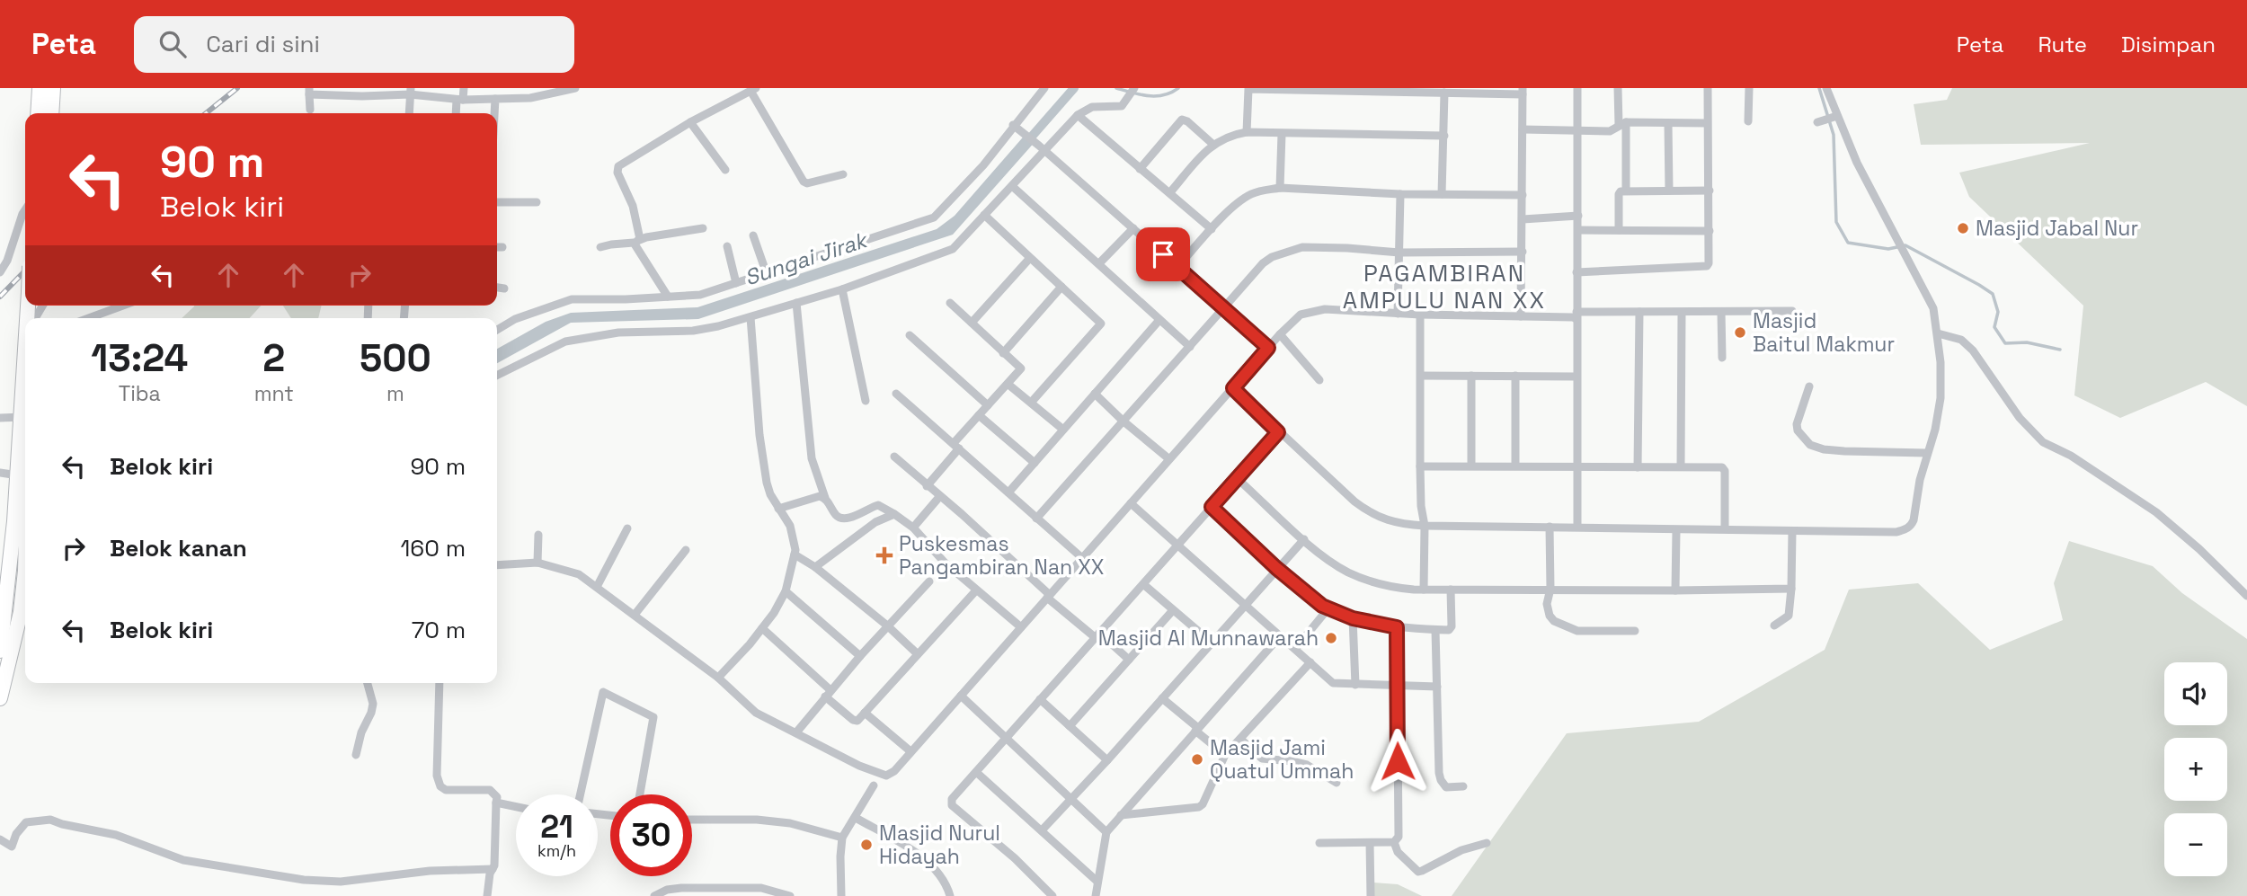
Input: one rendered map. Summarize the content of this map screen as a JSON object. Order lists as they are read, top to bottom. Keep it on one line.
{"districts":["PAGAMBIRAN AMPULU NAN XX"],"water":["Sungai Jirak"],"places":{"other":["Masjid Jabal Nur","Masjid Baitul Makmur","Masjid Al Munnawarah","Masjid Jami Quatul Ummah","Masjid Nurul Hidayah"],"health":["Puskesmas Pangambiran Nan XX"]},"page":{"header":"Peta","search":"Cari di sini","nav":["Peta","Rute","Disimpan"],"turn":["90 m","Belok kiri"],"eta":["13:24","Tiba","2","mnt","500","m"],"list":[{"name":"Belok kiri","value":"90 m"},{"name":"Belok kanan","value":"160 m"},{"name":"Belok kiri","value":"70 m"}],"map_buttons":["+","−"],"speed":"21 km/h","limit":"30"}}
